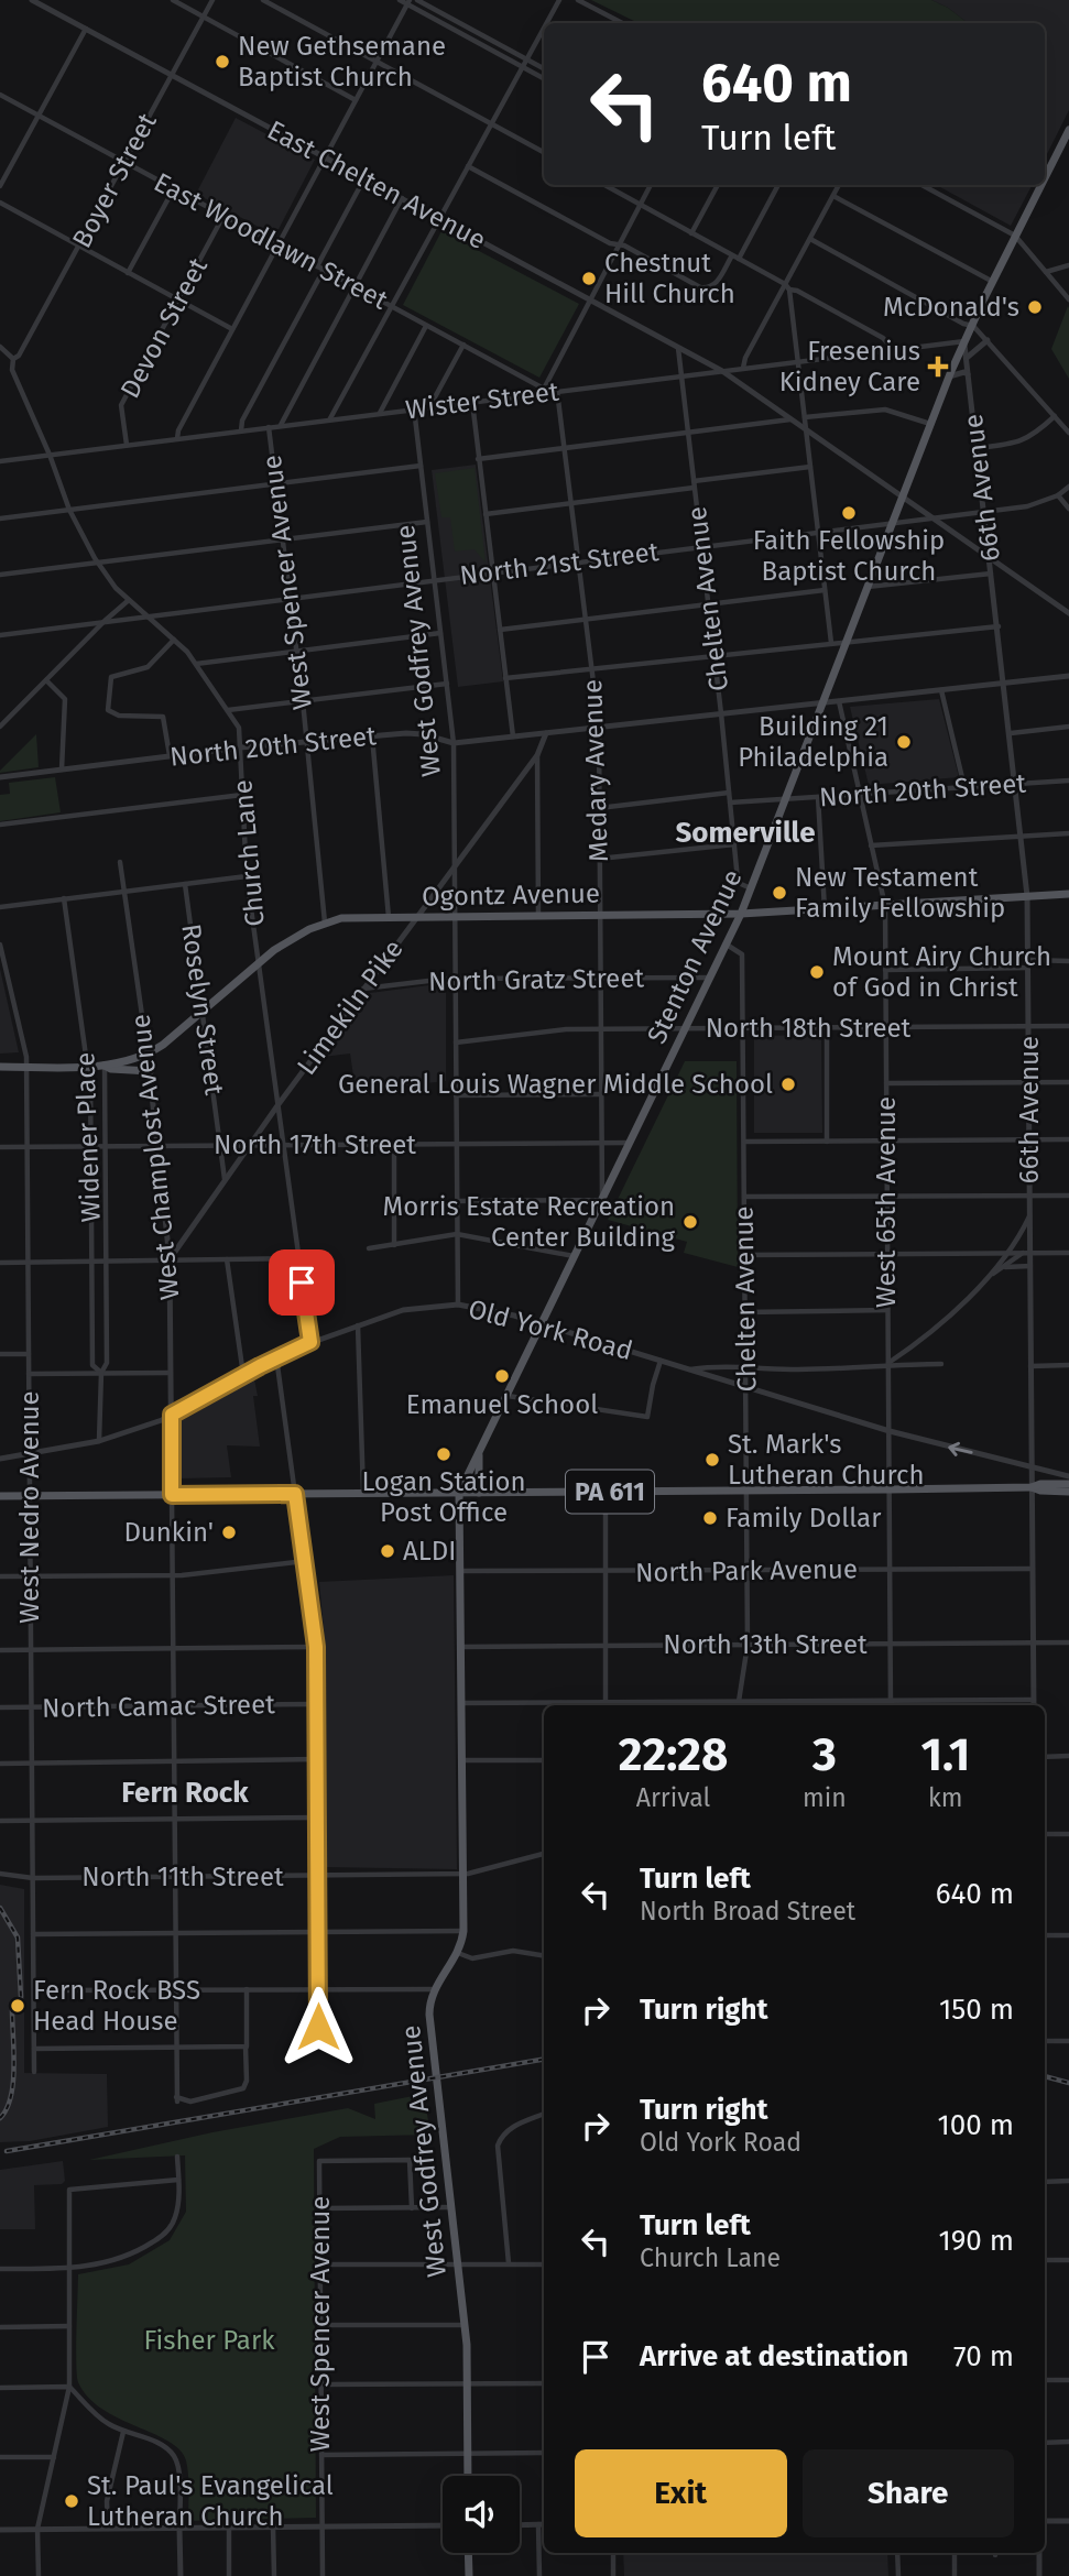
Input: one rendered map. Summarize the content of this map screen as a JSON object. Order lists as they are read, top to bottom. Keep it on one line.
{"streets":{"main road":["West Godfrey Avenue","Ogontz Avenue","Stenton Avenue","PA 611"],"street":["Boyer Street","East Chelten Avenue","East Woodlawn Street","Devon Street","Wister Street","66th Avenue","North 21st Street","West Spencer Avenue","Chelten Avenue","North 20th Street","Medary Avenue","Church Lane","North Gratz Street","Limekiln Pike","Roselyn Street","North 18th Street","Widener Place","North 17th Street","West Champlost Avenue","West 65th Avenue","Old York Road","West Nedro Avenue","North Park Avenue","North 13th Street","North Camac Street","North 11th Street"]},"crossings":[["Boyer Street","East Chelten Avenue"],["Boyer Street","East Woodlawn Street"],["Boyer Street","Church Lane"],["East Chelten Avenue","Wister Street"],["East Chelten Avenue","66th Avenue"],["East Chelten Avenue","North 21st Street"],["East Chelten Avenue","Chelten Avenue"],["East Chelten Avenue","Stenton Avenue"],["East Woodlawn Street","Devon Street"],["East Woodlawn Street","Wister Street"],["Devon Street","Wister Street"],["Wister Street","66th Avenue"],["Wister Street","West Spencer Avenue"],["Wister Street","Chelten Avenue"],["Wister Street","West Godfrey Avenue"],["Wister Street","Medary Avenue"],["Wister Street","Church Lane"],["Wister Street","Stenton Avenue"],["66th Avenue","North 21st Street"],["66th Avenue","North 20th Street"],["66th Avenue","Ogontz Avenue"],["66th Avenue","Stenton Avenue"],["66th Avenue","North 18th Street"],["66th Avenue","Old York Road"],["66th Avenue","PA 611"],["66th Avenue","North Park Avenue"],["66th Avenue","North 13th Street"],["North 21st Street","West Spencer Avenue"],["North 21st Street","Chelten Avenue"],["North 21st Street","West Godfrey Avenue"],["North 21st Street","Medary Avenue"],["North 21st Street","Church Lane"],["North 21st Street","Stenton Avenue"],["West Spencer Avenue","North 20th Street"],["West Spencer Avenue","Ogontz Avenue"],["Chelten Avenue","North 20th Street"],["Chelten Avenue","Stenton Avenue"],["Chelten Avenue","North 18th Street"],["Chelten Avenue","Old York Road"],["Chelten Avenue","PA 611"],["Chelten Avenue","North Park Avenue"],["Chelten Avenue","North 13th Street"],["West Godfrey Avenue","North 20th Street"],["West Godfrey Avenue","Ogontz Avenue"],["West Godfrey Avenue","Stenton Avenue"],["West Godfrey Avenue","North Gratz Street"],["West Godfrey Avenue","Limekiln Pike"],["West Godfrey Avenue","North 18th Street"],["West Godfrey Avenue","North 17th Street"],["West Godfrey Avenue","Old York Road"],["West Godfrey Avenue","PA 611"],["West Godfrey Avenue","North Park Avenue"],["West Godfrey Avenue","North 13th Street"],["West Godfrey Avenue","North 11th Street"],["North 20th Street","Church Lane"],["North 20th Street","Stenton Avenue"],["North 20th Street","Limekiln Pike"],["North 20th Street","West 65th Avenue"],["Medary Avenue","Ogontz Avenue"],["Medary Avenue","Stenton Avenue"],["Medary Avenue","North Gratz Street"],["Medary Avenue","North 18th Street"],["Medary Avenue","North 17th Street"],["Church Lane","Ogontz Avenue"],["Church Lane","Limekiln Pike"],["Church Lane","North 17th Street"],["Church Lane","Old York Road"],["Ogontz Avenue","Stenton Avenue"],["Ogontz Avenue","Limekiln Pike"],["Ogontz Avenue","Roselyn Street"],["Ogontz Avenue","Widener Place"],["Ogontz Avenue","West Champlost Avenue"],["Ogontz Avenue","West 65th Avenue"],["Ogontz Avenue","West Nedro Avenue"],["Stenton Avenue","North Gratz Street"],["Stenton Avenue","North 18th Street"],["Stenton Avenue","North 17th Street"],["Stenton Avenue","Old York Road"],["Stenton Avenue","PA 611"],["North Gratz Street","Limekiln Pike"],["Limekiln Pike","Roselyn Street"],["Limekiln Pike","North 17th Street"],["Limekiln Pike","West Champlost Avenue"],["Roselyn Street","North 17th Street"],["North 18th Street","West 65th Avenue"],["Widener Place","North 17th Street"],["Widener Place","Old York Road"],["North 17th Street","West Champlost Avenue"],["North 17th Street","West Nedro Avenue"],["West Champlost Avenue","Old York Road"],["West Champlost Avenue","PA 611"],["West Champlost Avenue","North Camac Street"],["West Champlost Avenue","North 11th Street"],["West 65th Avenue","Old York Road"],["West 65th Avenue","PA 611"],["West 65th Avenue","North Park Avenue"],["West 65th Avenue","North 13th Street"],["Old York Road","West Nedro Avenue"],["PA 611","West Nedro Avenue"],["West Nedro Avenue","North Camac Street"],["West Nedro Avenue","North 11th Street"]],"districts":["Somerville","Fern Rock"],"parks":["Fisher Park"],"places":{"other":["New Gethsemane Baptist Church","Chestnut Hill Church","McDonald's","Faith Fellowship Baptist Church","Building 21 Philadelphia","New Testament Family Fellowship","Mount Airy Church of God in Christ","General Louis Wagner Middle School","Morris Estate Recreation Center Building","Emanuel School","Logan Station Post Office","St. Mark's Lutheran Church","Family Dollar","Dunkin'","ALDI","Fern Rock BSS Head House","St. Paul's Evangelical Lutheran Church"],"health":["Fresenius Kidney Care"]},"page":{"turn":["640 m","Turn left"],"eta":["22:28","Arrival","3","min","1.1","km"],"list":[{"name":"Turn left","note":"North Broad Street","value":"640 m"},{"name":"Turn right","value":"150 m"},{"name":"Turn right","note":"Old York Road","value":"100 m"},{"name":"Turn left","note":"Church Lane","value":"190 m"},{"name":"Arrive at destination","value":"70 m"}],"buttons":["Exit","Share"]}}
